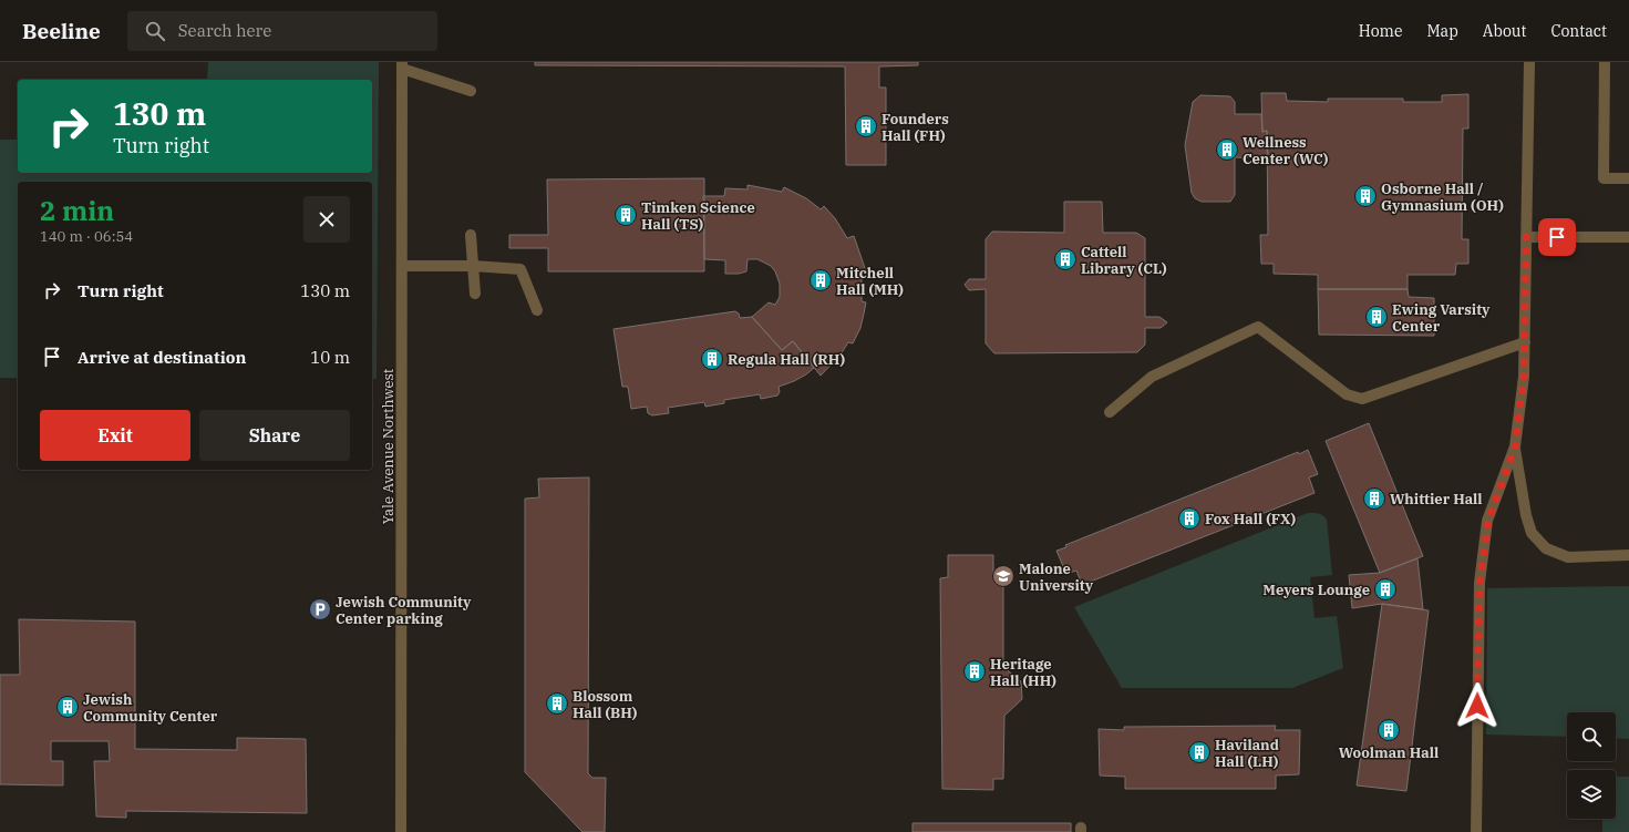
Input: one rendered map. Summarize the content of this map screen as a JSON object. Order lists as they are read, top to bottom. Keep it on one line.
{"streets":{"street":["Yale Avenue Northwest"]},"places":{"building":["Founders Hall (FH)","Wellness Center (WC)","Osborne Hall / Gymnasium (OH)","Timken Science Hall (TS)","Cattell Library (CL)","Mitchell Hall (MH)","Ewing Varsity Center","Regula Hall (RH)","Whittier Hall","Fox Hall (FX)","Meyers Lounge","Heritage Hall (HH)","Blossom Hall (BH)","Jewish Community Center","Woolman Hall","Haviland Hall (LH)"],"school or university":["Malone University"],"parking":["Jewish Community Center parking"]},"page":{"header":"Beeline","search":"Search here","nav":["Home","Map","About","Contact"],"turn":["130 m","Turn right"],"heading":["2 min","140 m · 06:54"],"list":[{"name":"Turn right","value":"130 m"},{"name":"Arrive at destination","value":"10 m"}],"buttons":["Exit","Share"]}}
